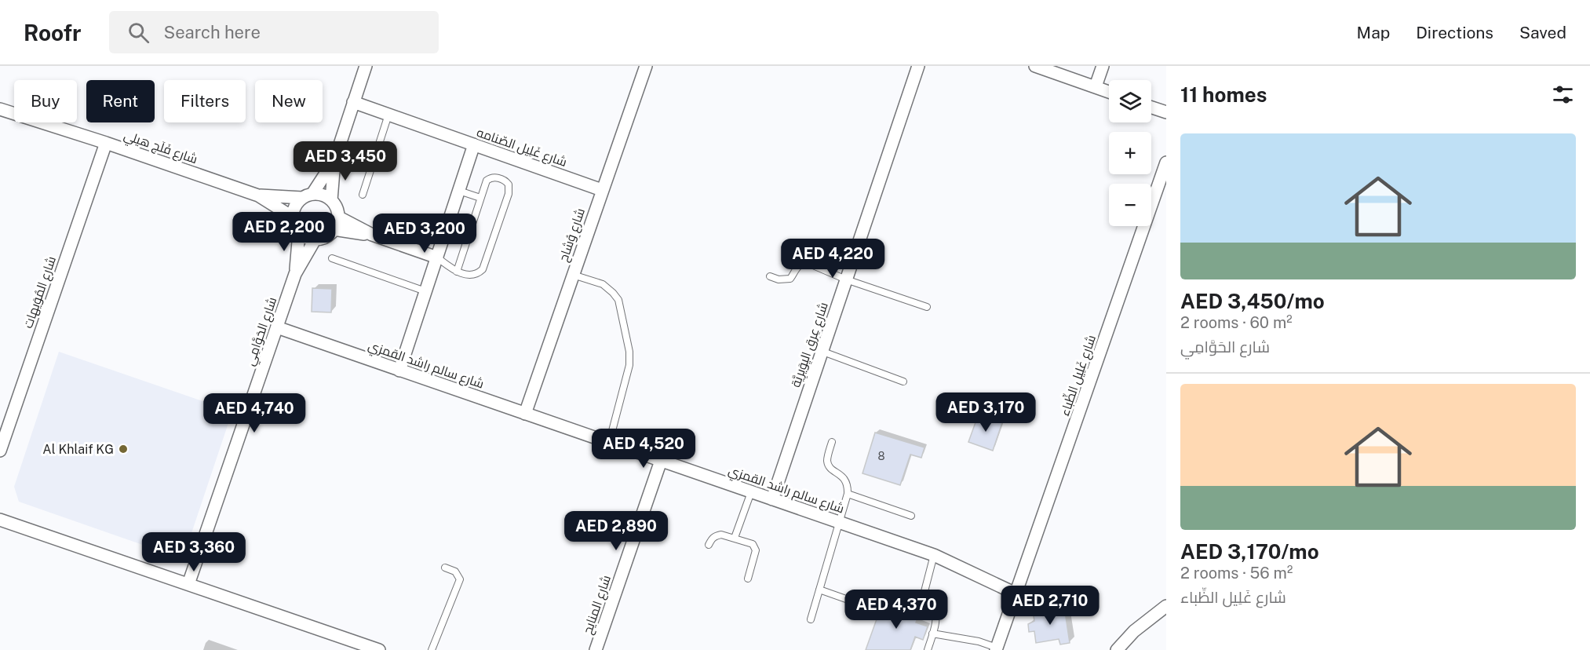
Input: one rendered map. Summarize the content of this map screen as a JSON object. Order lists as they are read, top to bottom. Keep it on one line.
{"streets":{"street":["شارع فَلَج هيلي","شارع غَلِيل الصّنامه","شارع وُشاح","شارع المُوَيهات","شارع الحَوَّامِي","شارع عِرق اليِوَيرِيَّة","شارع سالم راشد القمزي","شارع غَلِيل الظِّباء","شارع المنايح"]},"crossings":[["شارع فَلَج هيلي","شارع المُوَيهات"],["شارع فَلَج هيلي","شارع الحَوَّامِي"],["شارع غَلِيل الصّنامه","شارع وُشاح"],["شارع وُشاح","شارع سالم راشد القمزي"],["شارع الحَوَّامِي","شارع سالم راشد القمزي"],["شارع عِرق اليِوَيرِيَّة","شارع سالم راشد القمزي"],["شارع سالم راشد القمزي","شارع غَلِيل الظِّباء"],["شارع سالم راشد القمزي","شارع المنايح"]],"places":["Al Khlaif KG"],"house_numbers":["8"],"page":{"header":"Roofr","search":"Search here","nav":["Map","Directions","Saved"],"heading":"11 homes","map_buttons":["+","−"],"chip":["Buy","Rent","Filters","New"],"list":[{"name":"AED 3,450/mo","note":"2 rooms · 60 m² · شارع الحَوَّامِي"},{"name":"AED 3,170/mo","note":"2 rooms · 56 m² · شارع غَلِيل الظِّباء"}],"price":["AED 3,450","AED 2,200","AED 3,200","AED 4,220","AED 3,170","AED 4,740","AED 4,520","AED 2,890","AED 3,360","AED 2,710","AED 4,370"]}}
